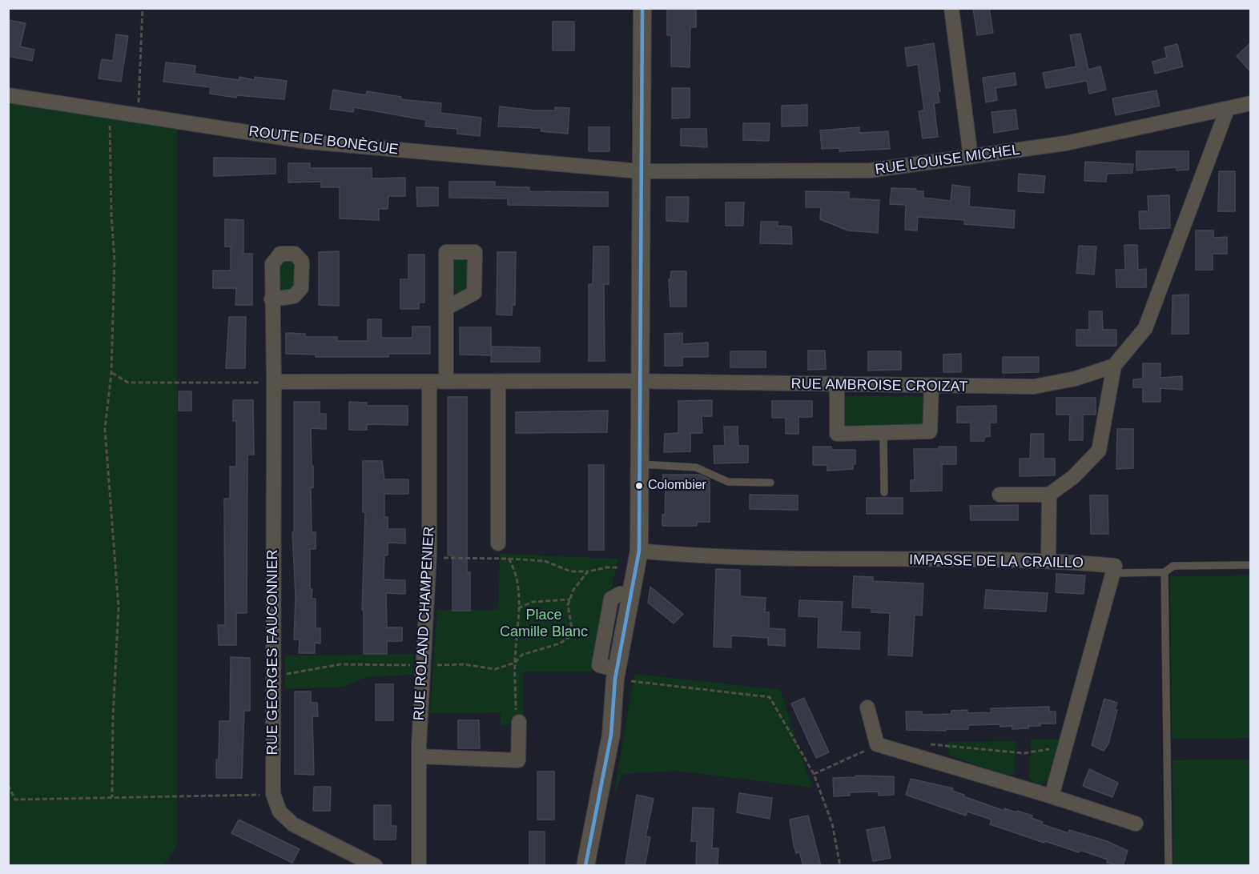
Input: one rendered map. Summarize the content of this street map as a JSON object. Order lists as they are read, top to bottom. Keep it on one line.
{"streets":{"street":["ROUTE DE BONÈGUE","RUE LOUISE MICHEL","RUE AMBROISE CROIZAT","IMPASSE DE LA CRAILLO","RUE ROLAND CHAMPENIER","RUE GEORGES FAUCONNIER"]},"crossings":[["ROUTE DE BONÈGUE","RUE LOUISE MICHEL"]],"parks":["Place Camille Blanc"],"places":["Colombier"]}
